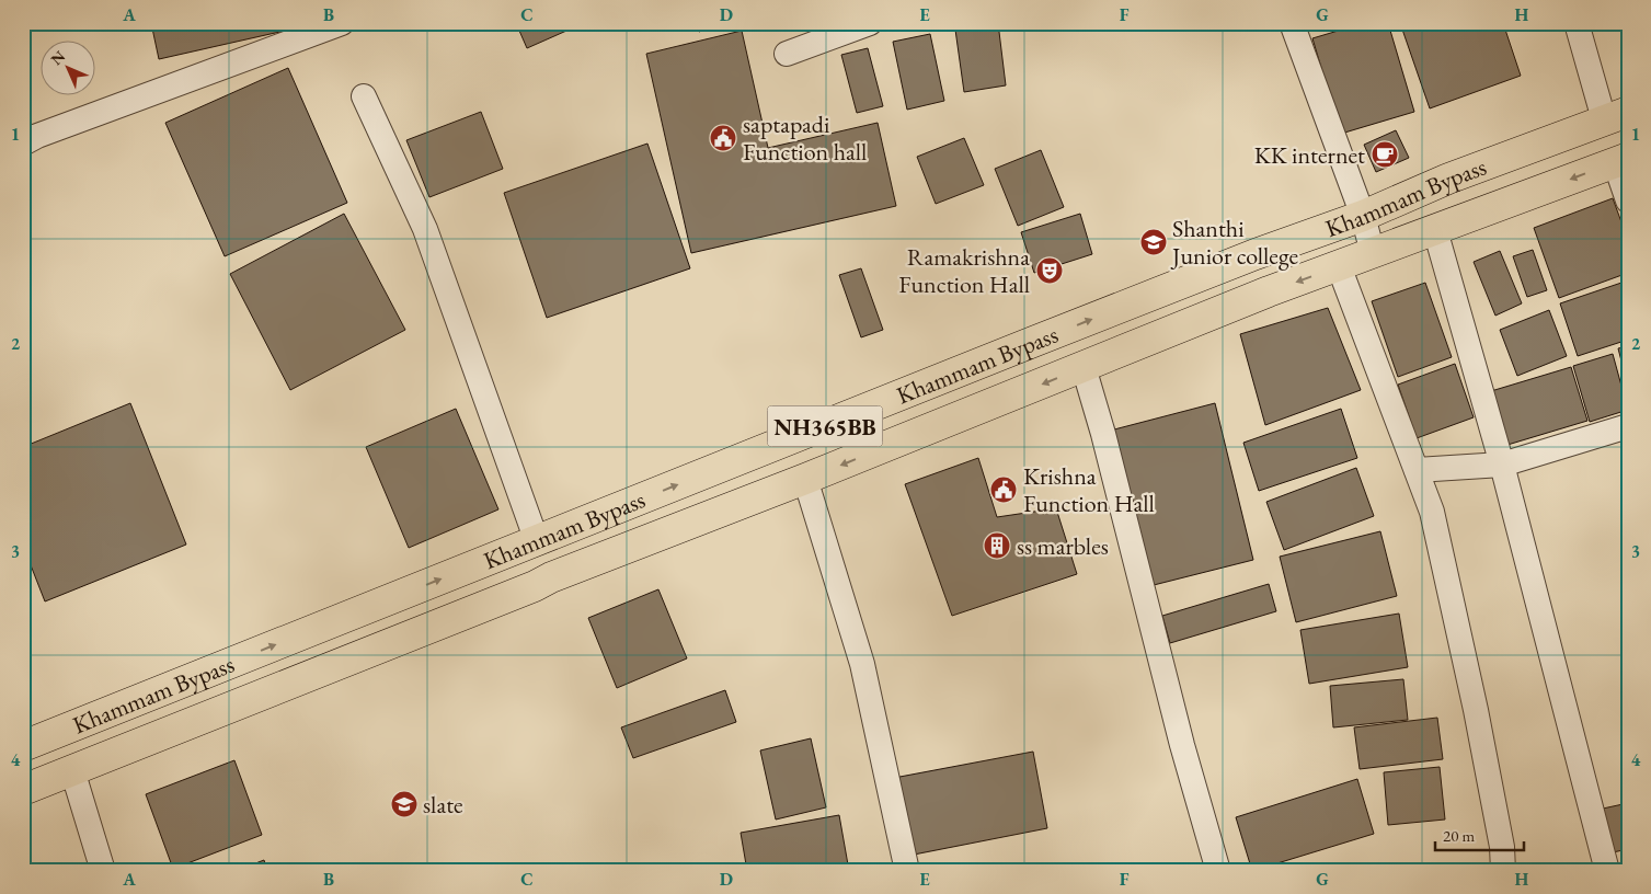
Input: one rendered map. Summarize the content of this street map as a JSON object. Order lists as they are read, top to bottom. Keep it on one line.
{"streets":{"highway":["Khammam Bypass","NH365BB"]},"places":{"public building":["saptapadi Function hall","Krishna Function Hall"],"cafe":["KK internet"],"school or university":["Shanthi Junior college","slate"],"theatre":["Ramakrishna Function Hall"],"building":["ss marbles"]},"scale_bar":"20 m","north":"top left","grid":{"columns":["A","B","C","D","E","F","G","H"],"rows":["1","2","3","4"]}}
